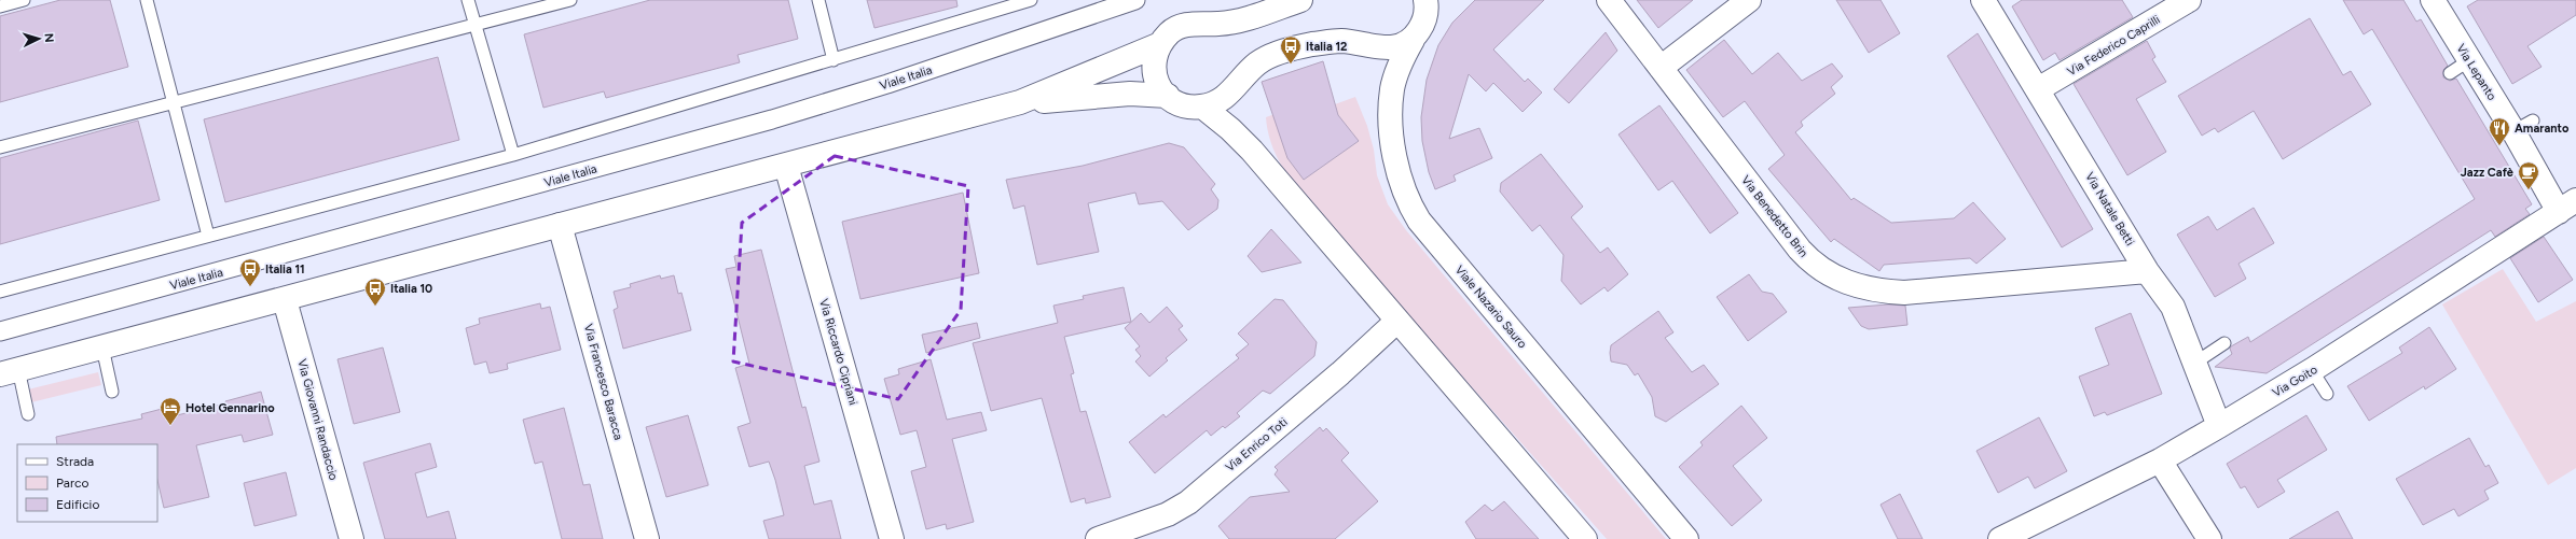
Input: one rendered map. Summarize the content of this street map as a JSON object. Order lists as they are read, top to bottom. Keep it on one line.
{"streets":{"street":["Via Federico Caprilli","Via Lepanto","Viale Italia","Via Natale Betti","Via Benedetto Brin","Viale Nazario Sauro","Via Riccardo Cipriani","Via Goito","Via Francesco Baracca","Via Giovanni Randaccio","Via Enrico Toti"]},"crossings":[["Via Federico Caprilli","Via Natale Betti"],["Via Lepanto","Via Goito"],["Via Natale Betti","Via Benedetto Brin"],["Via Natale Betti","Via Goito"]],"places":{"bus stop":["Italia 12","Italia 11","Italia 10"],"restaurant":["Amaranto"],"cafe":["Jazz Cafè"],"hotel":["Hotel Gennarino"]},"legend":["Strada","Parco","Edificio"],"north":"right"}
